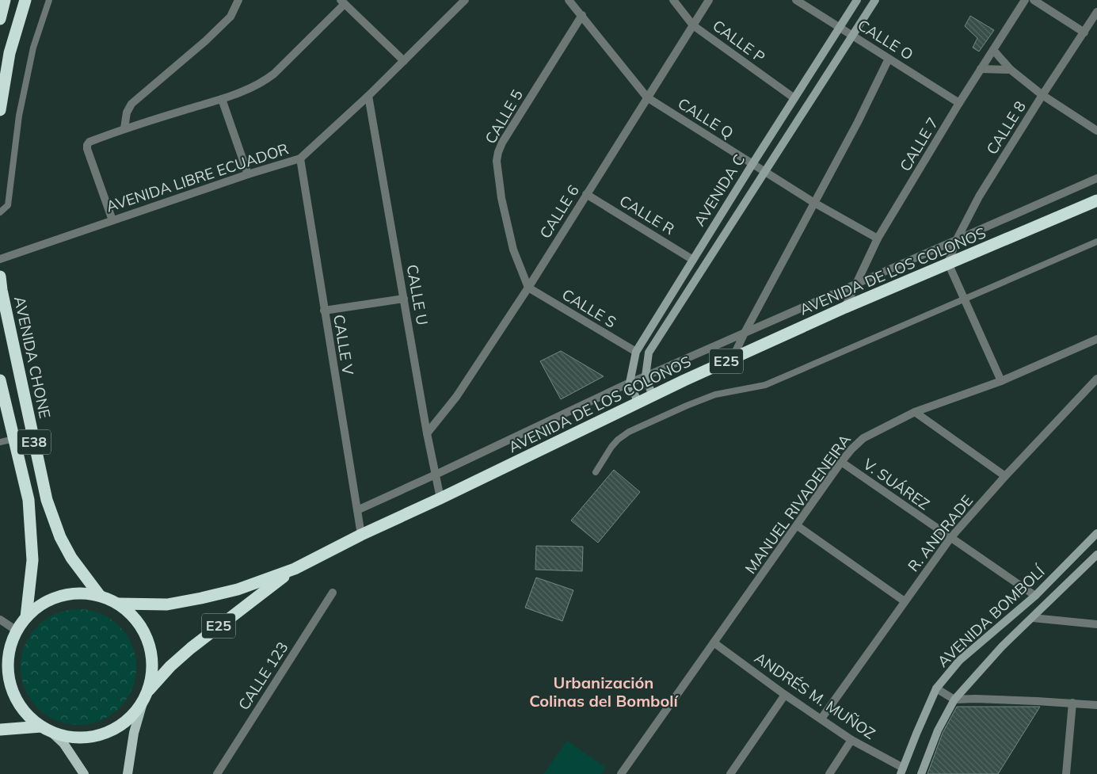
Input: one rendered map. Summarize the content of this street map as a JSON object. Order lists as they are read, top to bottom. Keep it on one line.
{"streets":{"highway":["AVENIDA DE LOS COLONOS","AVENIDA CHONE","E25","E38"],"street":["CALLE O","CALLE P","CALLE 5","CALLE Q","CALLE 8","CALLE 7","AVENIDA LIBRE ECUADOR","AVENIDA C","CALLE 6","CALLE R","CALLE U","CALLE S","CALLE V","V. SUÁREZ","MANUEL RIVADENEIRA","R. ANDRADE","AVENIDA BOMBOLÍ","CALLE 123","ANDRÉS M. MUÑOZ"]},"crossings":[["CALLE O","CALLE 7"],["CALLE O","AVENIDA C"],["CALLE P","AVENIDA C"],["CALLE P","CALLE 6"],["CALLE 5","CALLE Q"],["CALLE 5","CALLE 6"],["CALLE 5","CALLE S"],["CALLE Q","CALLE 7"],["CALLE Q","AVENIDA C"],["CALLE Q","CALLE 6"],["CALLE 8","AVENIDA DE LOS COLONOS"],["CALLE 7","AVENIDA DE LOS COLONOS"],["AVENIDA LIBRE ECUADOR","CALLE U"],["AVENIDA LIBRE ECUADOR","CALLE V"],["AVENIDA C","CALLE R"],["AVENIDA C","AVENIDA DE LOS COLONOS"],["AVENIDA C","CALLE S"],["CALLE 6","CALLE R"],["CALLE 6","CALLE U"],["CALLE 6","CALLE S"],["AVENIDA DE LOS COLONOS","CALLE U"],["AVENIDA DE LOS COLONOS","CALLE V"],["AVENIDA DE LOS COLONOS","E25"],["AVENIDA CHONE","E25"],["E25","E38"],["V. SUÁREZ","MANUEL RIVADENEIRA"],["V. SUÁREZ","R. ANDRADE"],["V. SUÁREZ","AVENIDA BOMBOLÍ"],["MANUEL RIVADENEIRA","ANDRÉS M. MUÑOZ"],["R. ANDRADE","ANDRÉS M. MUÑOZ"],["AVENIDA BOMBOLÍ","ANDRÉS M. MUÑOZ"]],"districts":["Urbanización Colinas del Bombolí"]}
